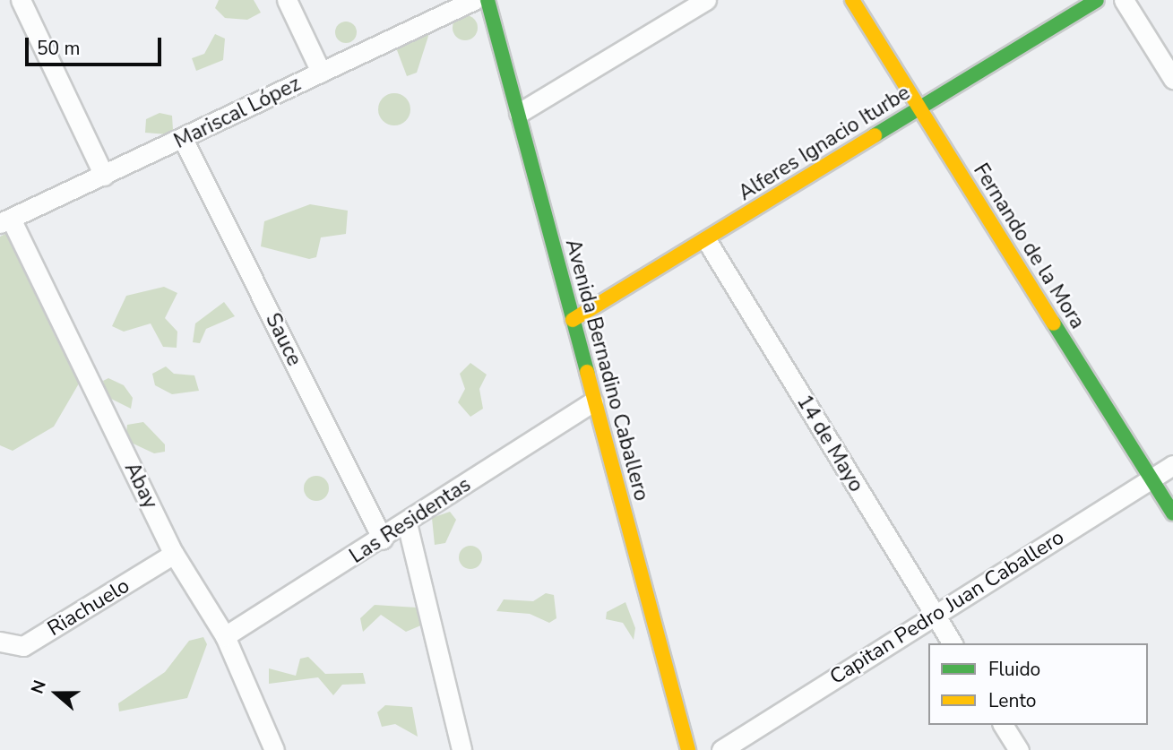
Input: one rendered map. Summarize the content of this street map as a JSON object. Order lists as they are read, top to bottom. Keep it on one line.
{"streets":{"street":["Mariscal López","Alferes Ignacio Iturbe","Fernando de la Mora","Sauce","Avenida Bernadino Caballero","14 de Mayo","Abay","Las Residentas","Riachuelo","Capitan Pedro Juan Caballero"]},"crossings":[["Mariscal López","Sauce"],["Mariscal López","Abay"],["Alferes Ignacio Iturbe","Fernando de la Mora"],["Alferes Ignacio Iturbe","Avenida Bernadino Caballero"],["Alferes Ignacio Iturbe","14 de Mayo"],["Fernando de la Mora","Capitan Pedro Juan Caballero"],["Sauce","Las Residentas"],["Avenida Bernadino Caballero","Las Residentas"],["14 de Mayo","Capitan Pedro Juan Caballero"],["Abay","Las Residentas"],["Abay","Riachuelo"]],"legend":["Fluido","Lento"],"scale_bar":"50 m","north":"left"}
